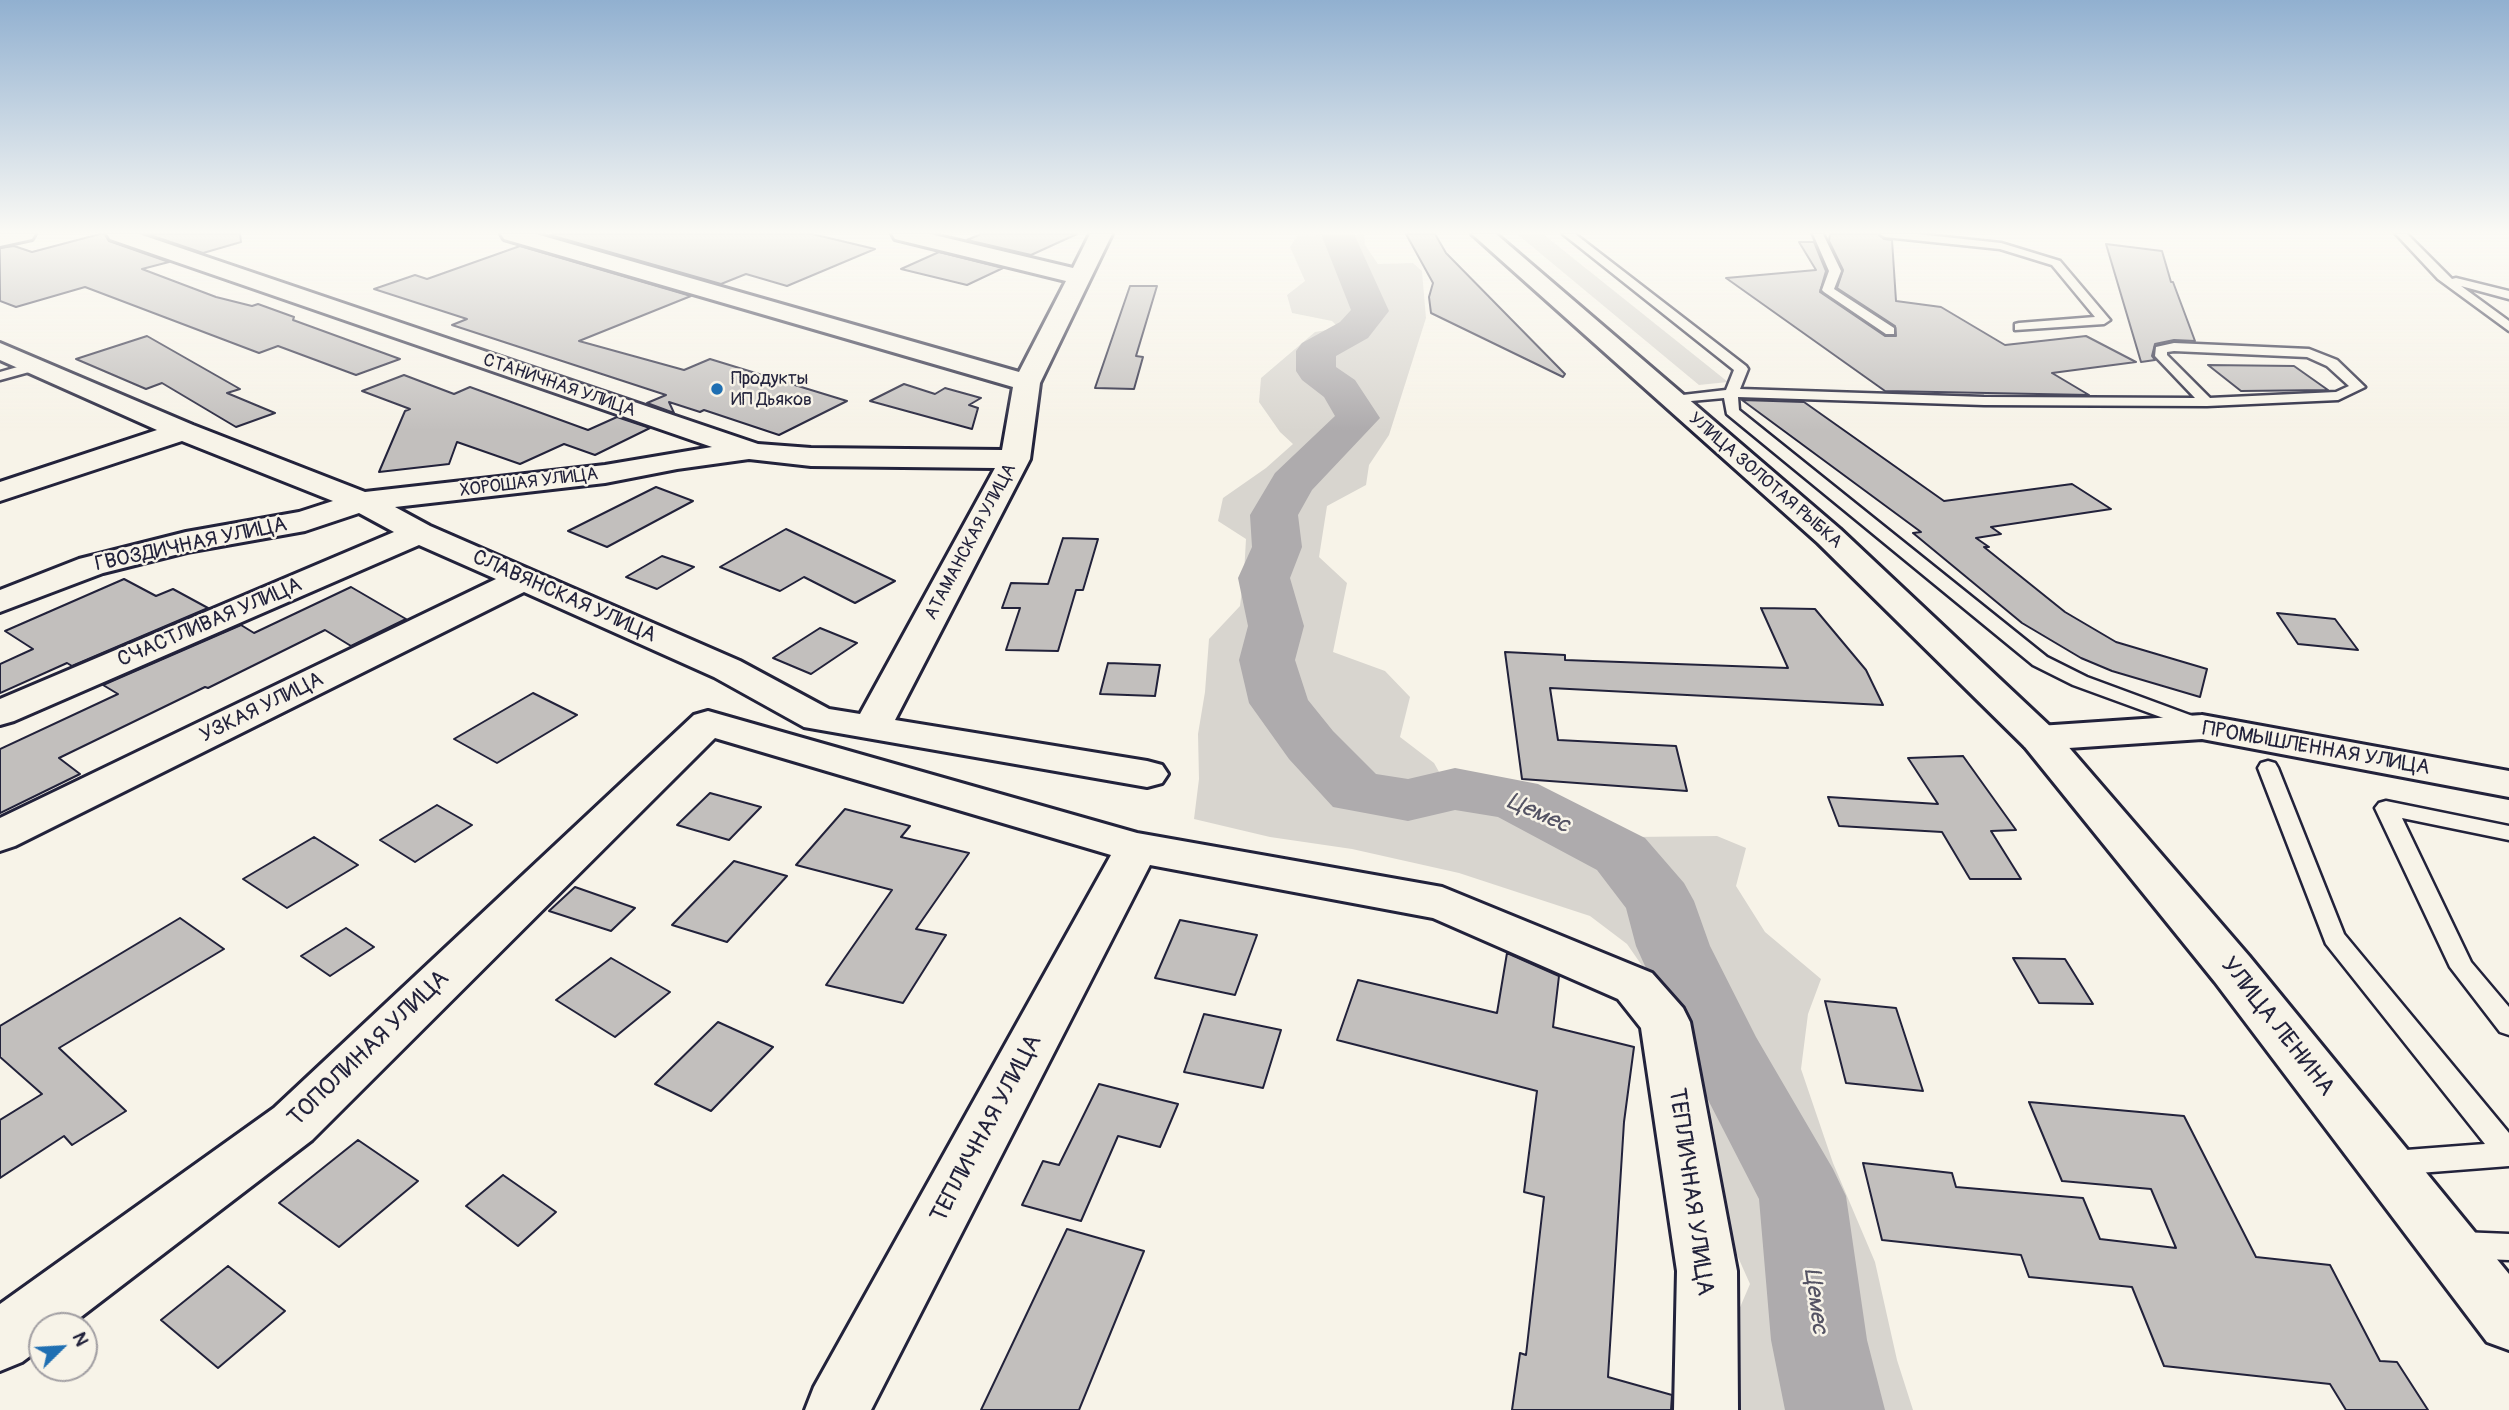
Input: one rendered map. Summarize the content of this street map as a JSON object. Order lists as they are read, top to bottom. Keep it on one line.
{"streets":{"main road":["СТАНИЧНАЯ УЛИЦА","УЛИЦА ЗОЛОТАЯ РЫБКА","ХОРОШАЯ УЛИЦА","АТАМАНСКАЯ УЛИЦА","ГВОЗДИЧНАЯ УЛИЦА","СЛАВЯНСКАЯ УЛИЦА","СЧАСТЛИВАЯ УЛИЦА","УЗКАЯ УЛИЦА","ПРОМЫШЛЕННАЯ УЛИЦА","УЛИЦА ЛЕНИНА","ТОПОЛИНАЯ УЛИЦА","ТЕПЛИЧНАЯ УЛИЦА"]},"crossings":[["СТАНИЧНАЯ УЛИЦА","ХОРОШАЯ УЛИЦА"],["СТАНИЧНАЯ УЛИЦА","АТАМАНСКАЯ УЛИЦА"],["УЛИЦА ЗОЛОТАЯ РЫБКА","ПРОМЫШЛЕННАЯ УЛИЦА"],["УЛИЦА ЗОЛОТАЯ РЫБКА","УЛИЦА ЛЕНИНА"],["ХОРОШАЯ УЛИЦА","ГВОЗДИЧНАЯ УЛИЦА"],["ХОРОШАЯ УЛИЦА","СЛАВЯНСКАЯ УЛИЦА"],["АТАМАНСКАЯ УЛИЦА","СЛАВЯНСКАЯ УЛИЦА"],["СЛАВЯНСКАЯ УЛИЦА","СЧАСТЛИВАЯ УЛИЦА"],["СЛАВЯНСКАЯ УЛИЦА","УЗКАЯ УЛИЦА"],["ПРОМЫШЛЕННАЯ УЛИЦА","УЛИЦА ЛЕНИНА"],["ТОПОЛИНАЯ УЛИЦА","ТЕПЛИЧНАЯ УЛИЦА"]],"water":["Цемес"],"places":["Продукты ИП Дьяков"],"north":"top right"}
